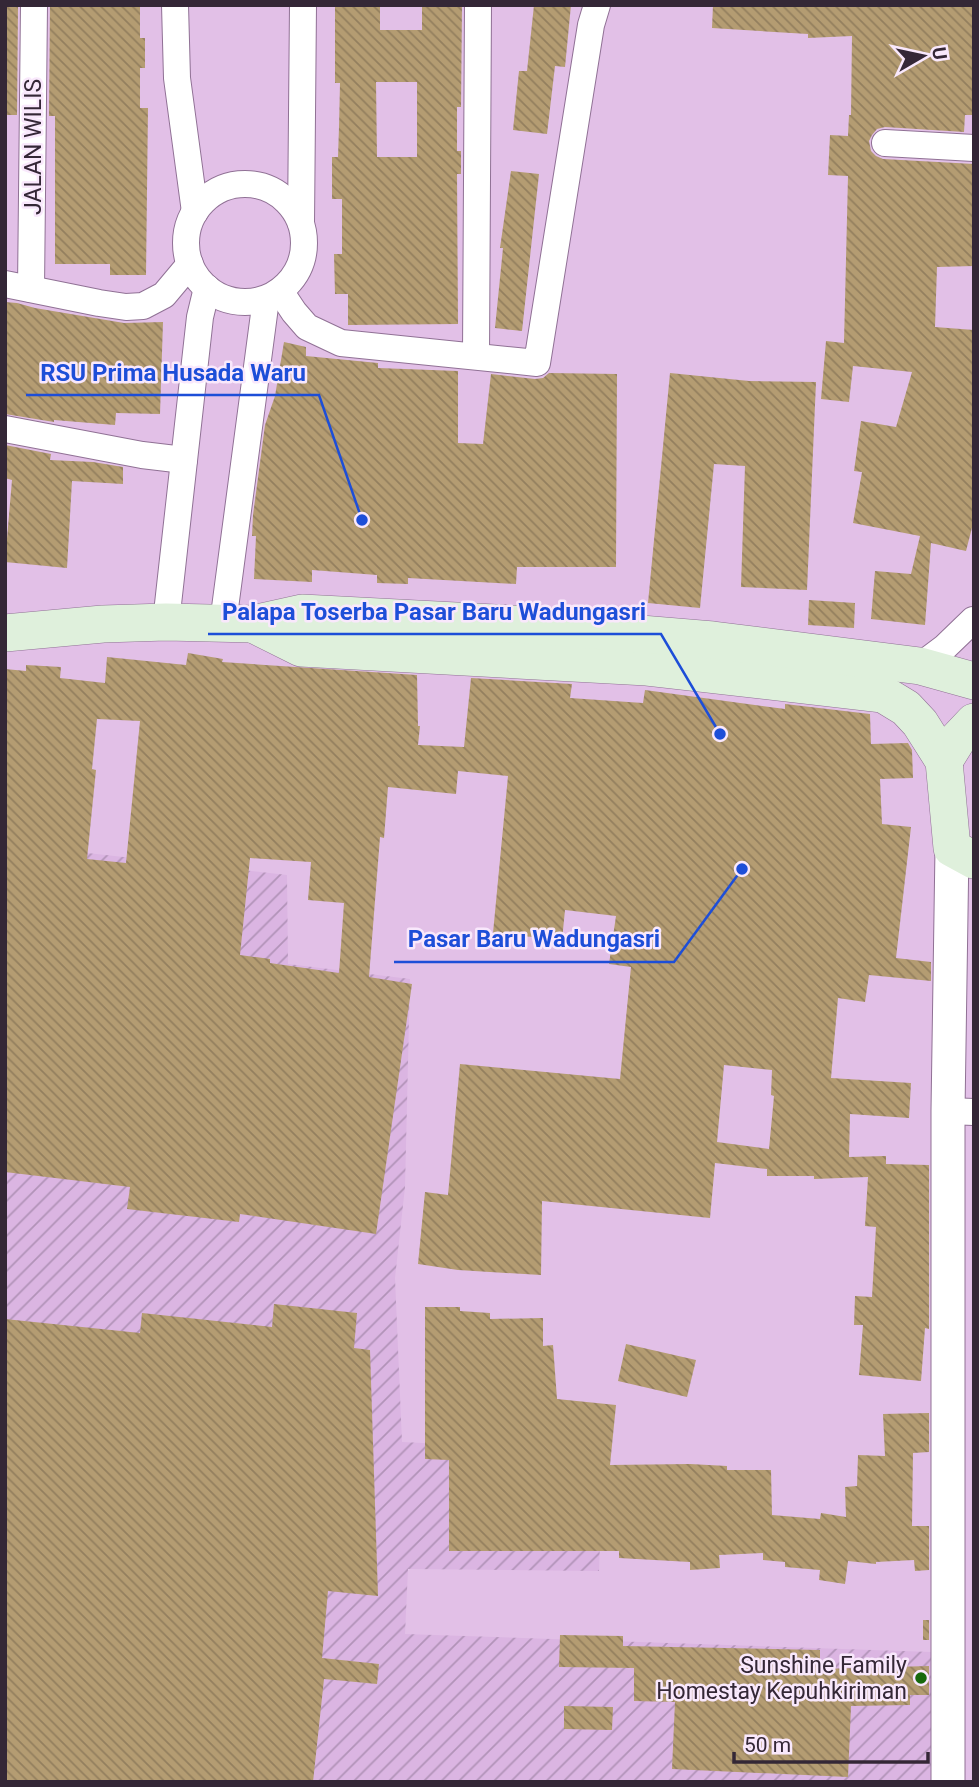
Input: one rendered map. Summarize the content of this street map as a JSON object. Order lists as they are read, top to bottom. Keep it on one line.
{"streets":{"street":["JALAN WILIS"]},"places":["RSU Prima Husada Waru","Palapa Toserba Pasar Baru Wadungasri","Pasar Baru Wadungasri","Sunshine Family Homestay Kepuhkiriman"],"scale_bar":"50 m","north":"right"}
